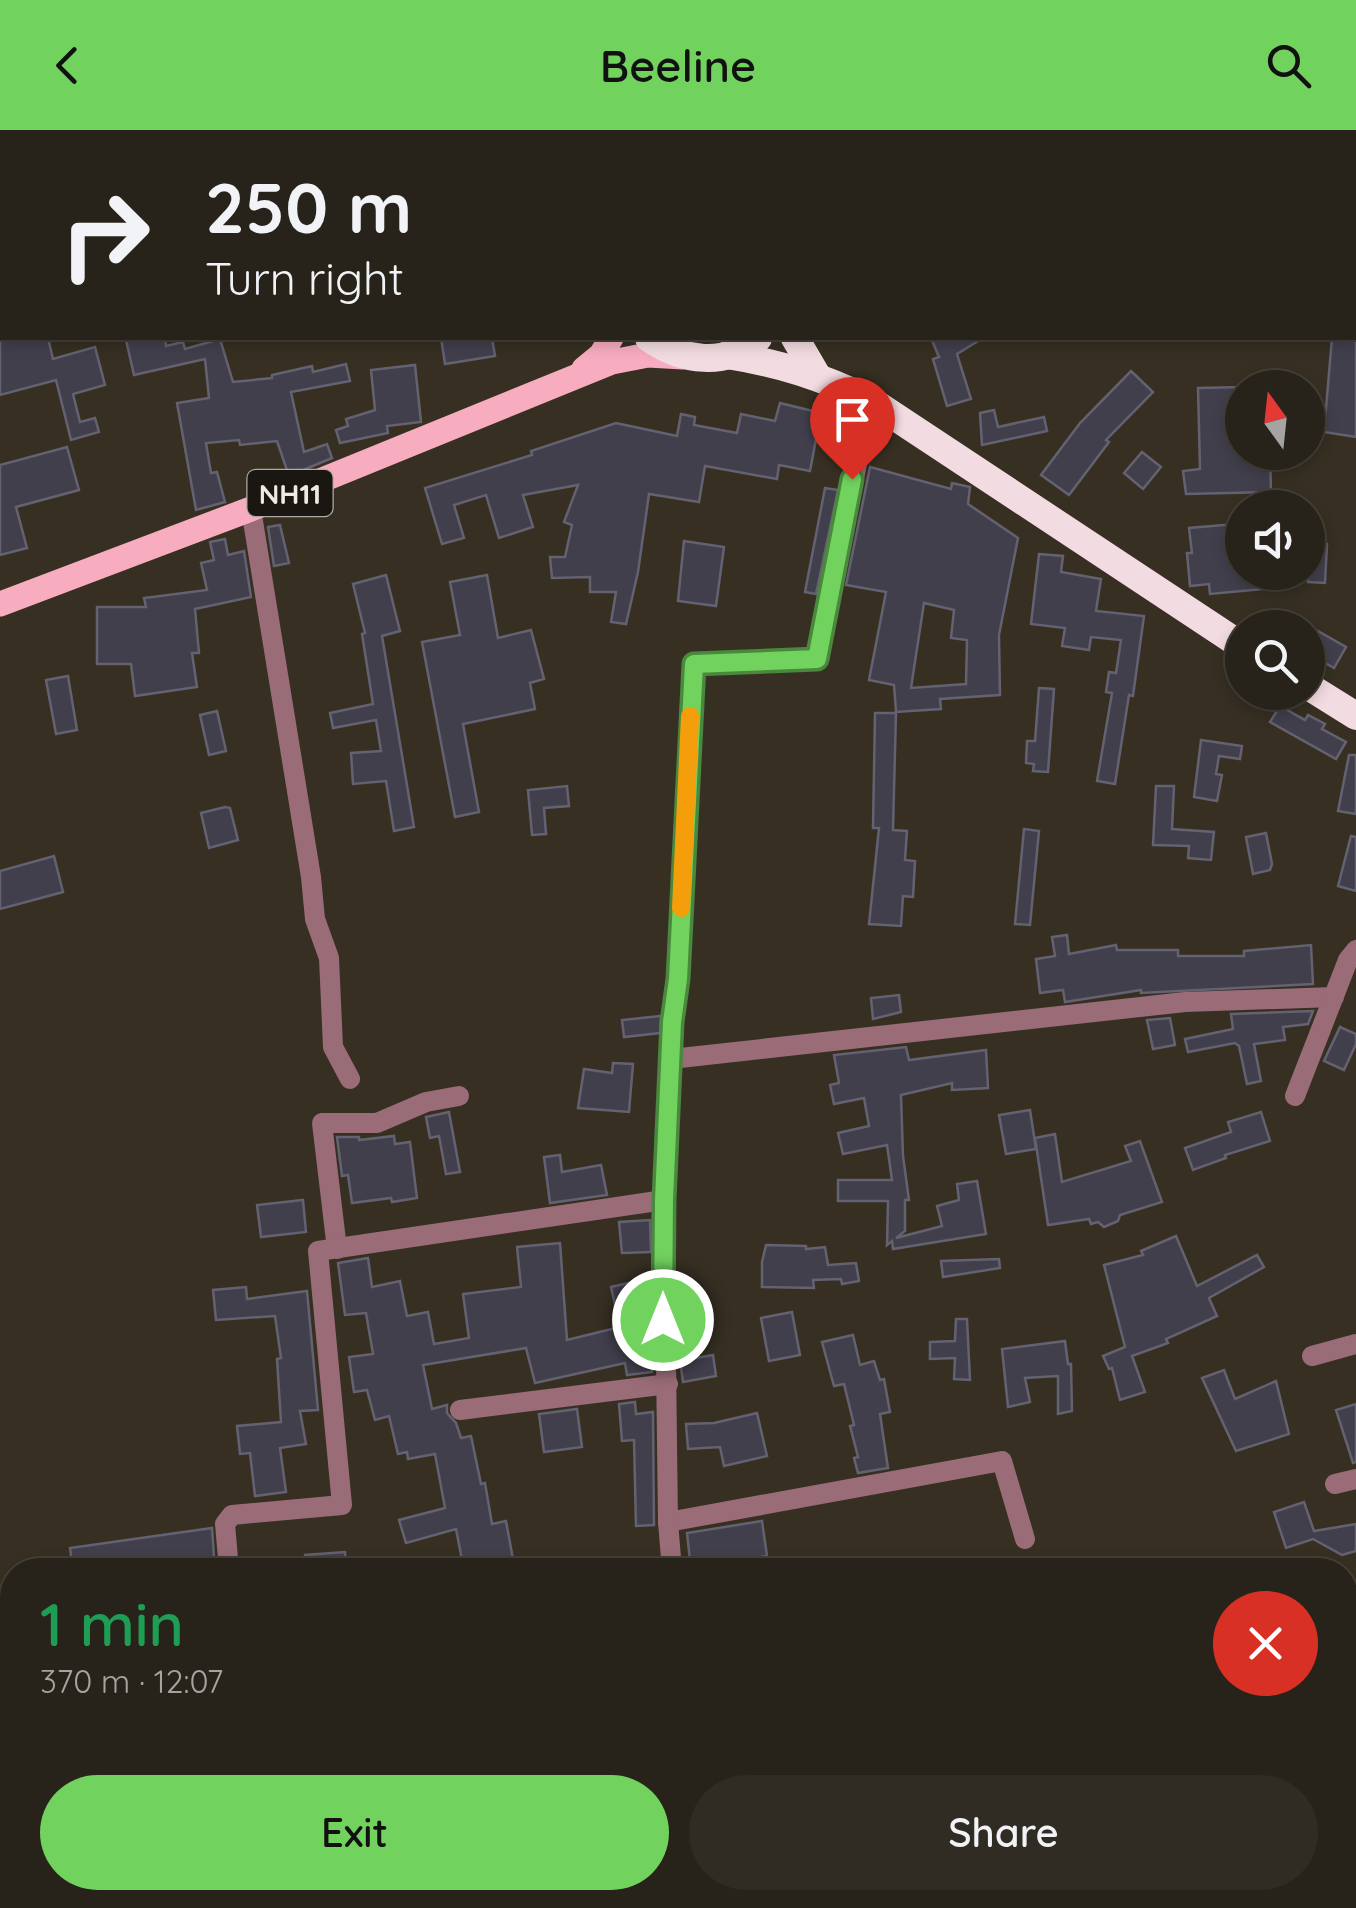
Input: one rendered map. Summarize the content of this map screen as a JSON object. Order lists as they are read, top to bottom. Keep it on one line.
{"streets":{"main road":["NH11"]},"north":"top","page":{"header":"Beeline","turn":["250 m","Turn right"],"heading":["1 min","370 m · 12:07"],"buttons":["Exit","Share"]}}
